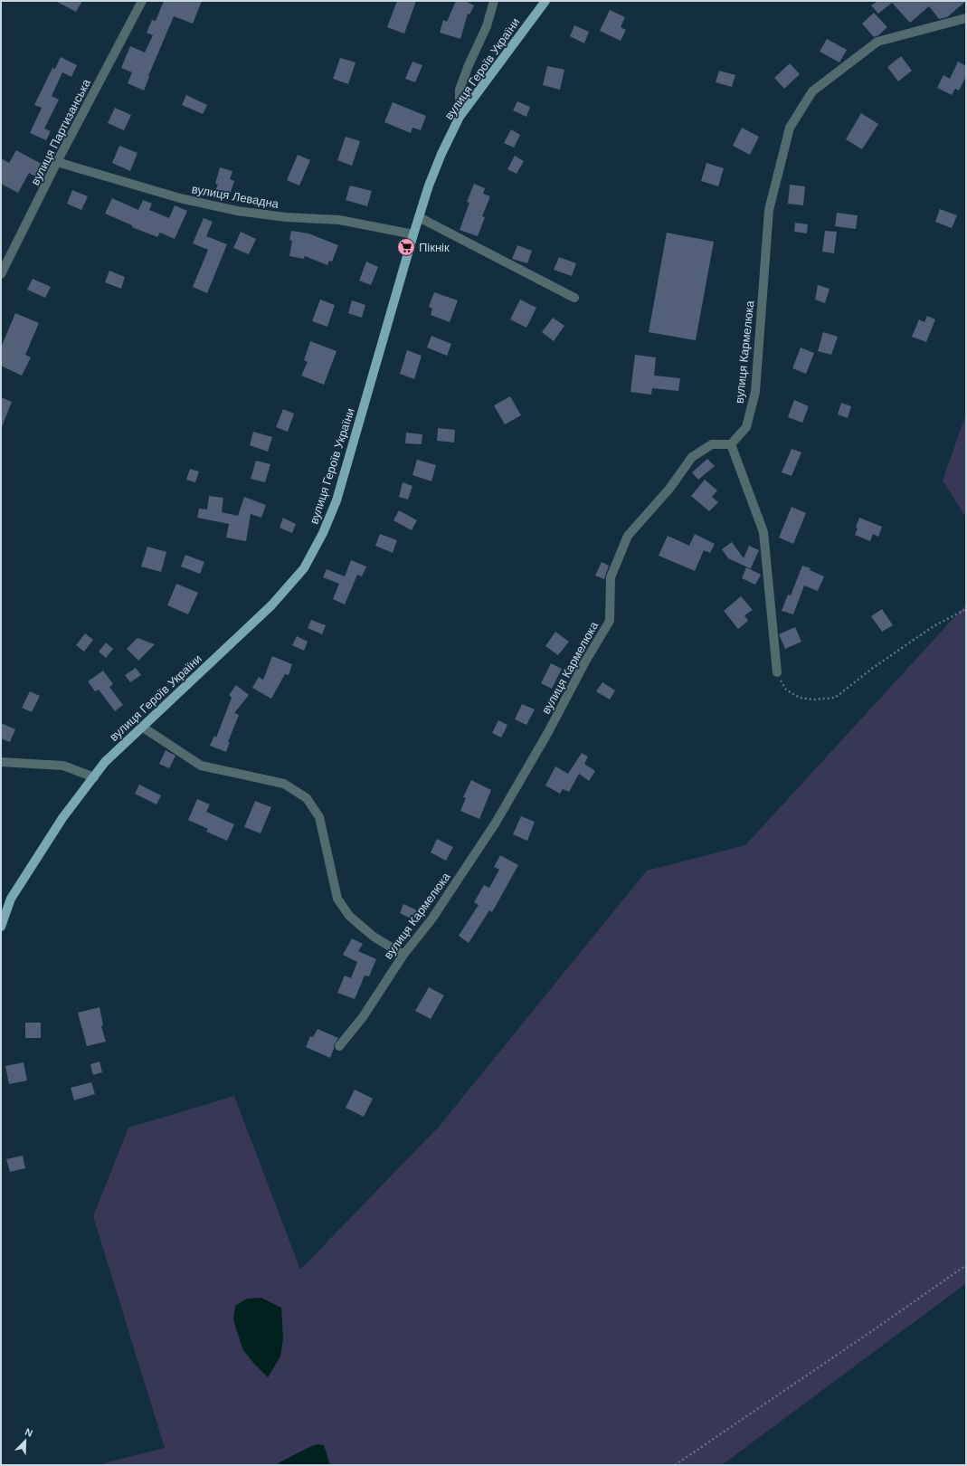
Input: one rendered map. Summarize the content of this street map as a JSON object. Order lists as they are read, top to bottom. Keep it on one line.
{"streets":{"main road":["вулиця Героїв України"],"street":["вулиця Партизанська","вулиця Левадна","вулиця Кармелюка"]},"crossings":[["вулиця Героїв України","вулиця Левадна"],["вулиця Партизанська","вулиця Левадна"]],"places":{"supermarket":["Пікнік"]},"north":"top right"}
